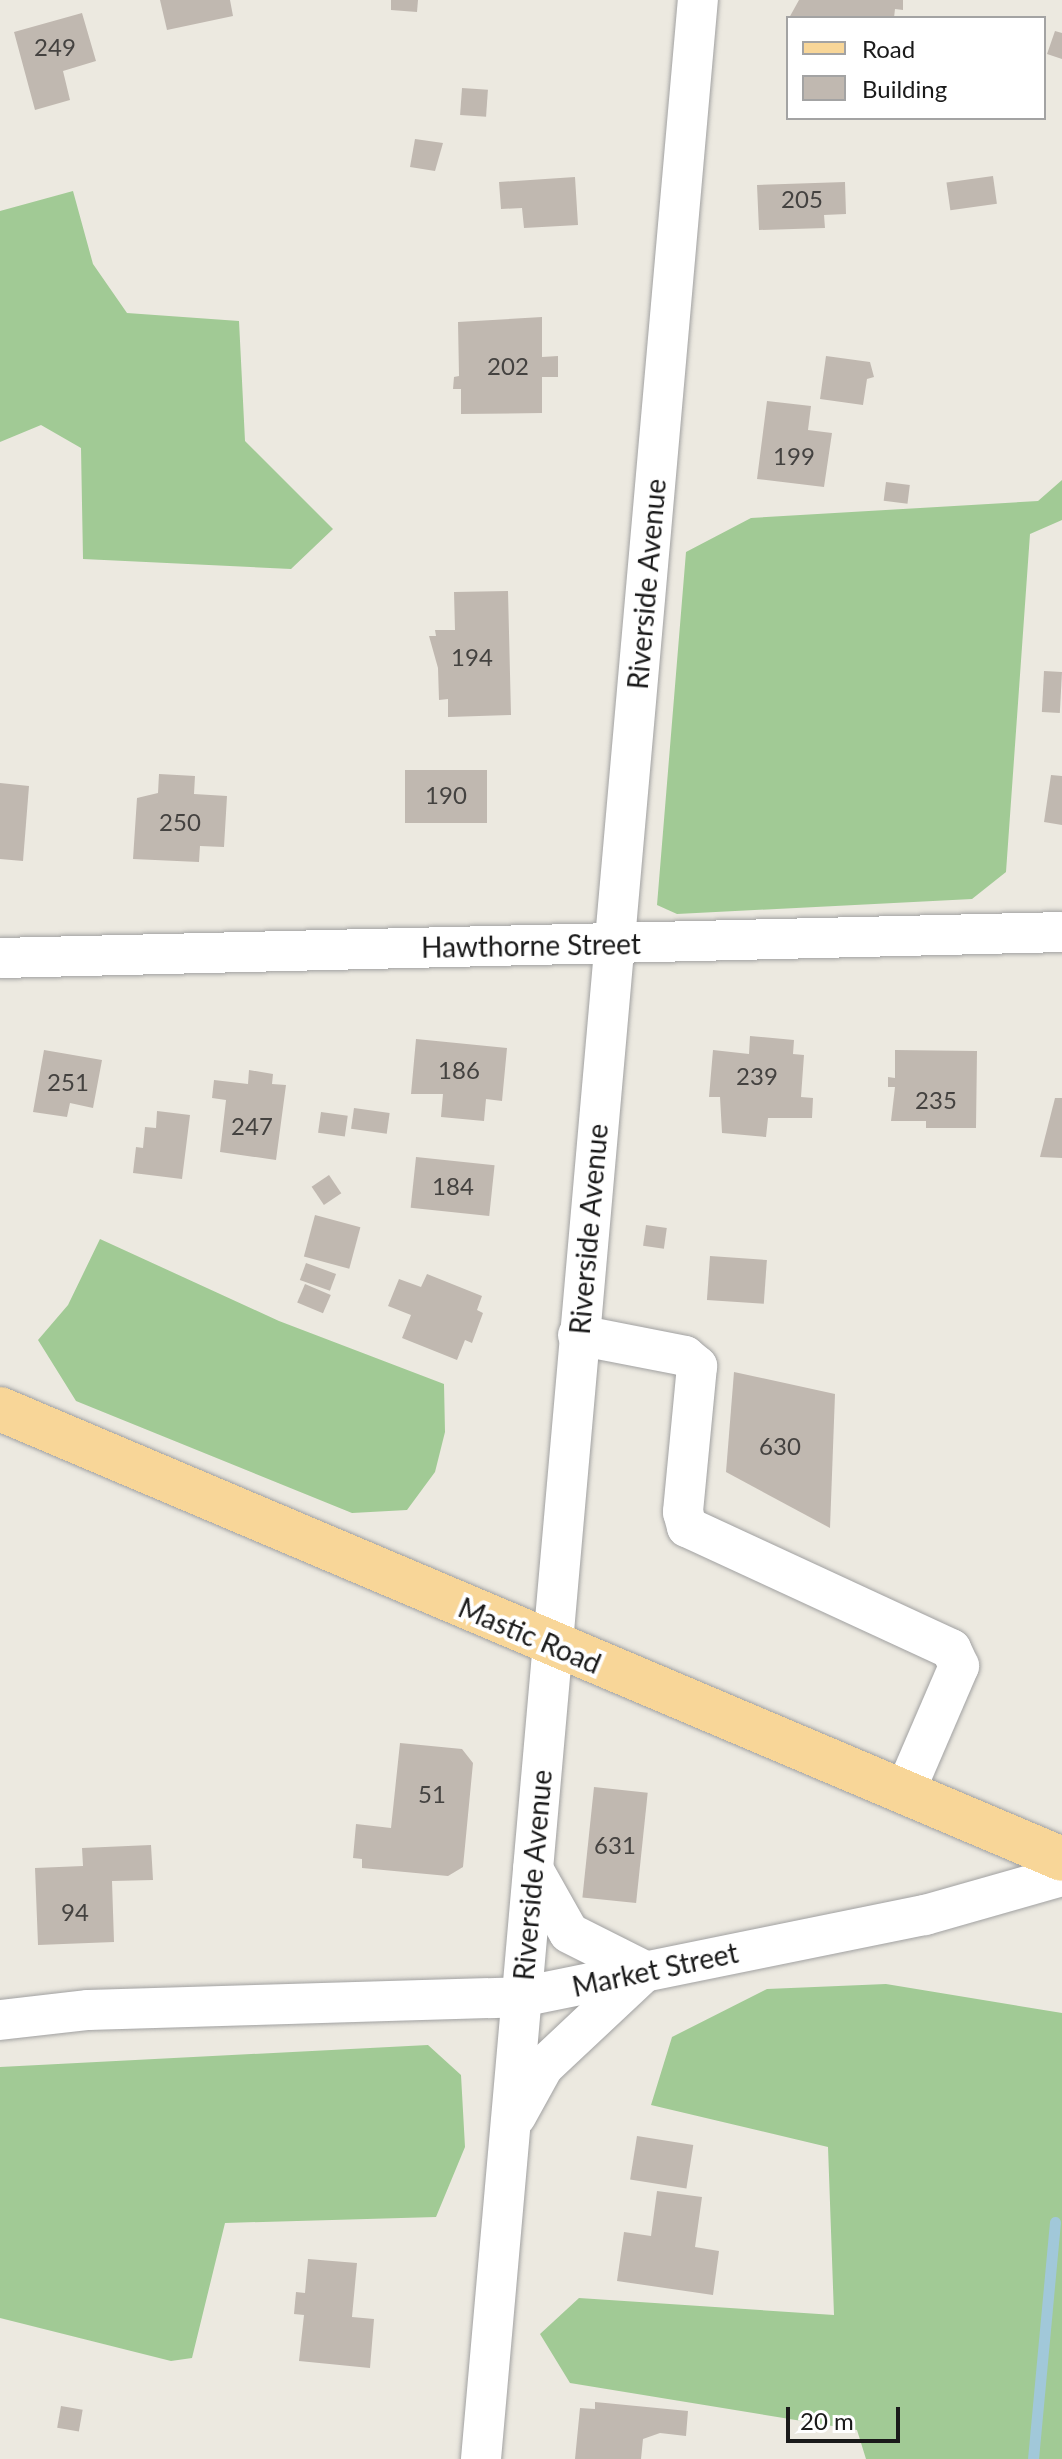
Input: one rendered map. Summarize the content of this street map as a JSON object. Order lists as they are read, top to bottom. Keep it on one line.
{"streets":{"main road":["Mastic Road"],"street":["Riverside Avenue","Hawthorne Street","Market Street"]},"crossings":[["Riverside Avenue","Hawthorne Street"],["Riverside Avenue","Mastic Road"],["Riverside Avenue","Market Street"]],"house_numbers":["249","205","202","199","194","190","250","186","239","251","235","247","184","630","51","631","94"],"legend":["Road","Building"],"scale_bar":"20 m"}
